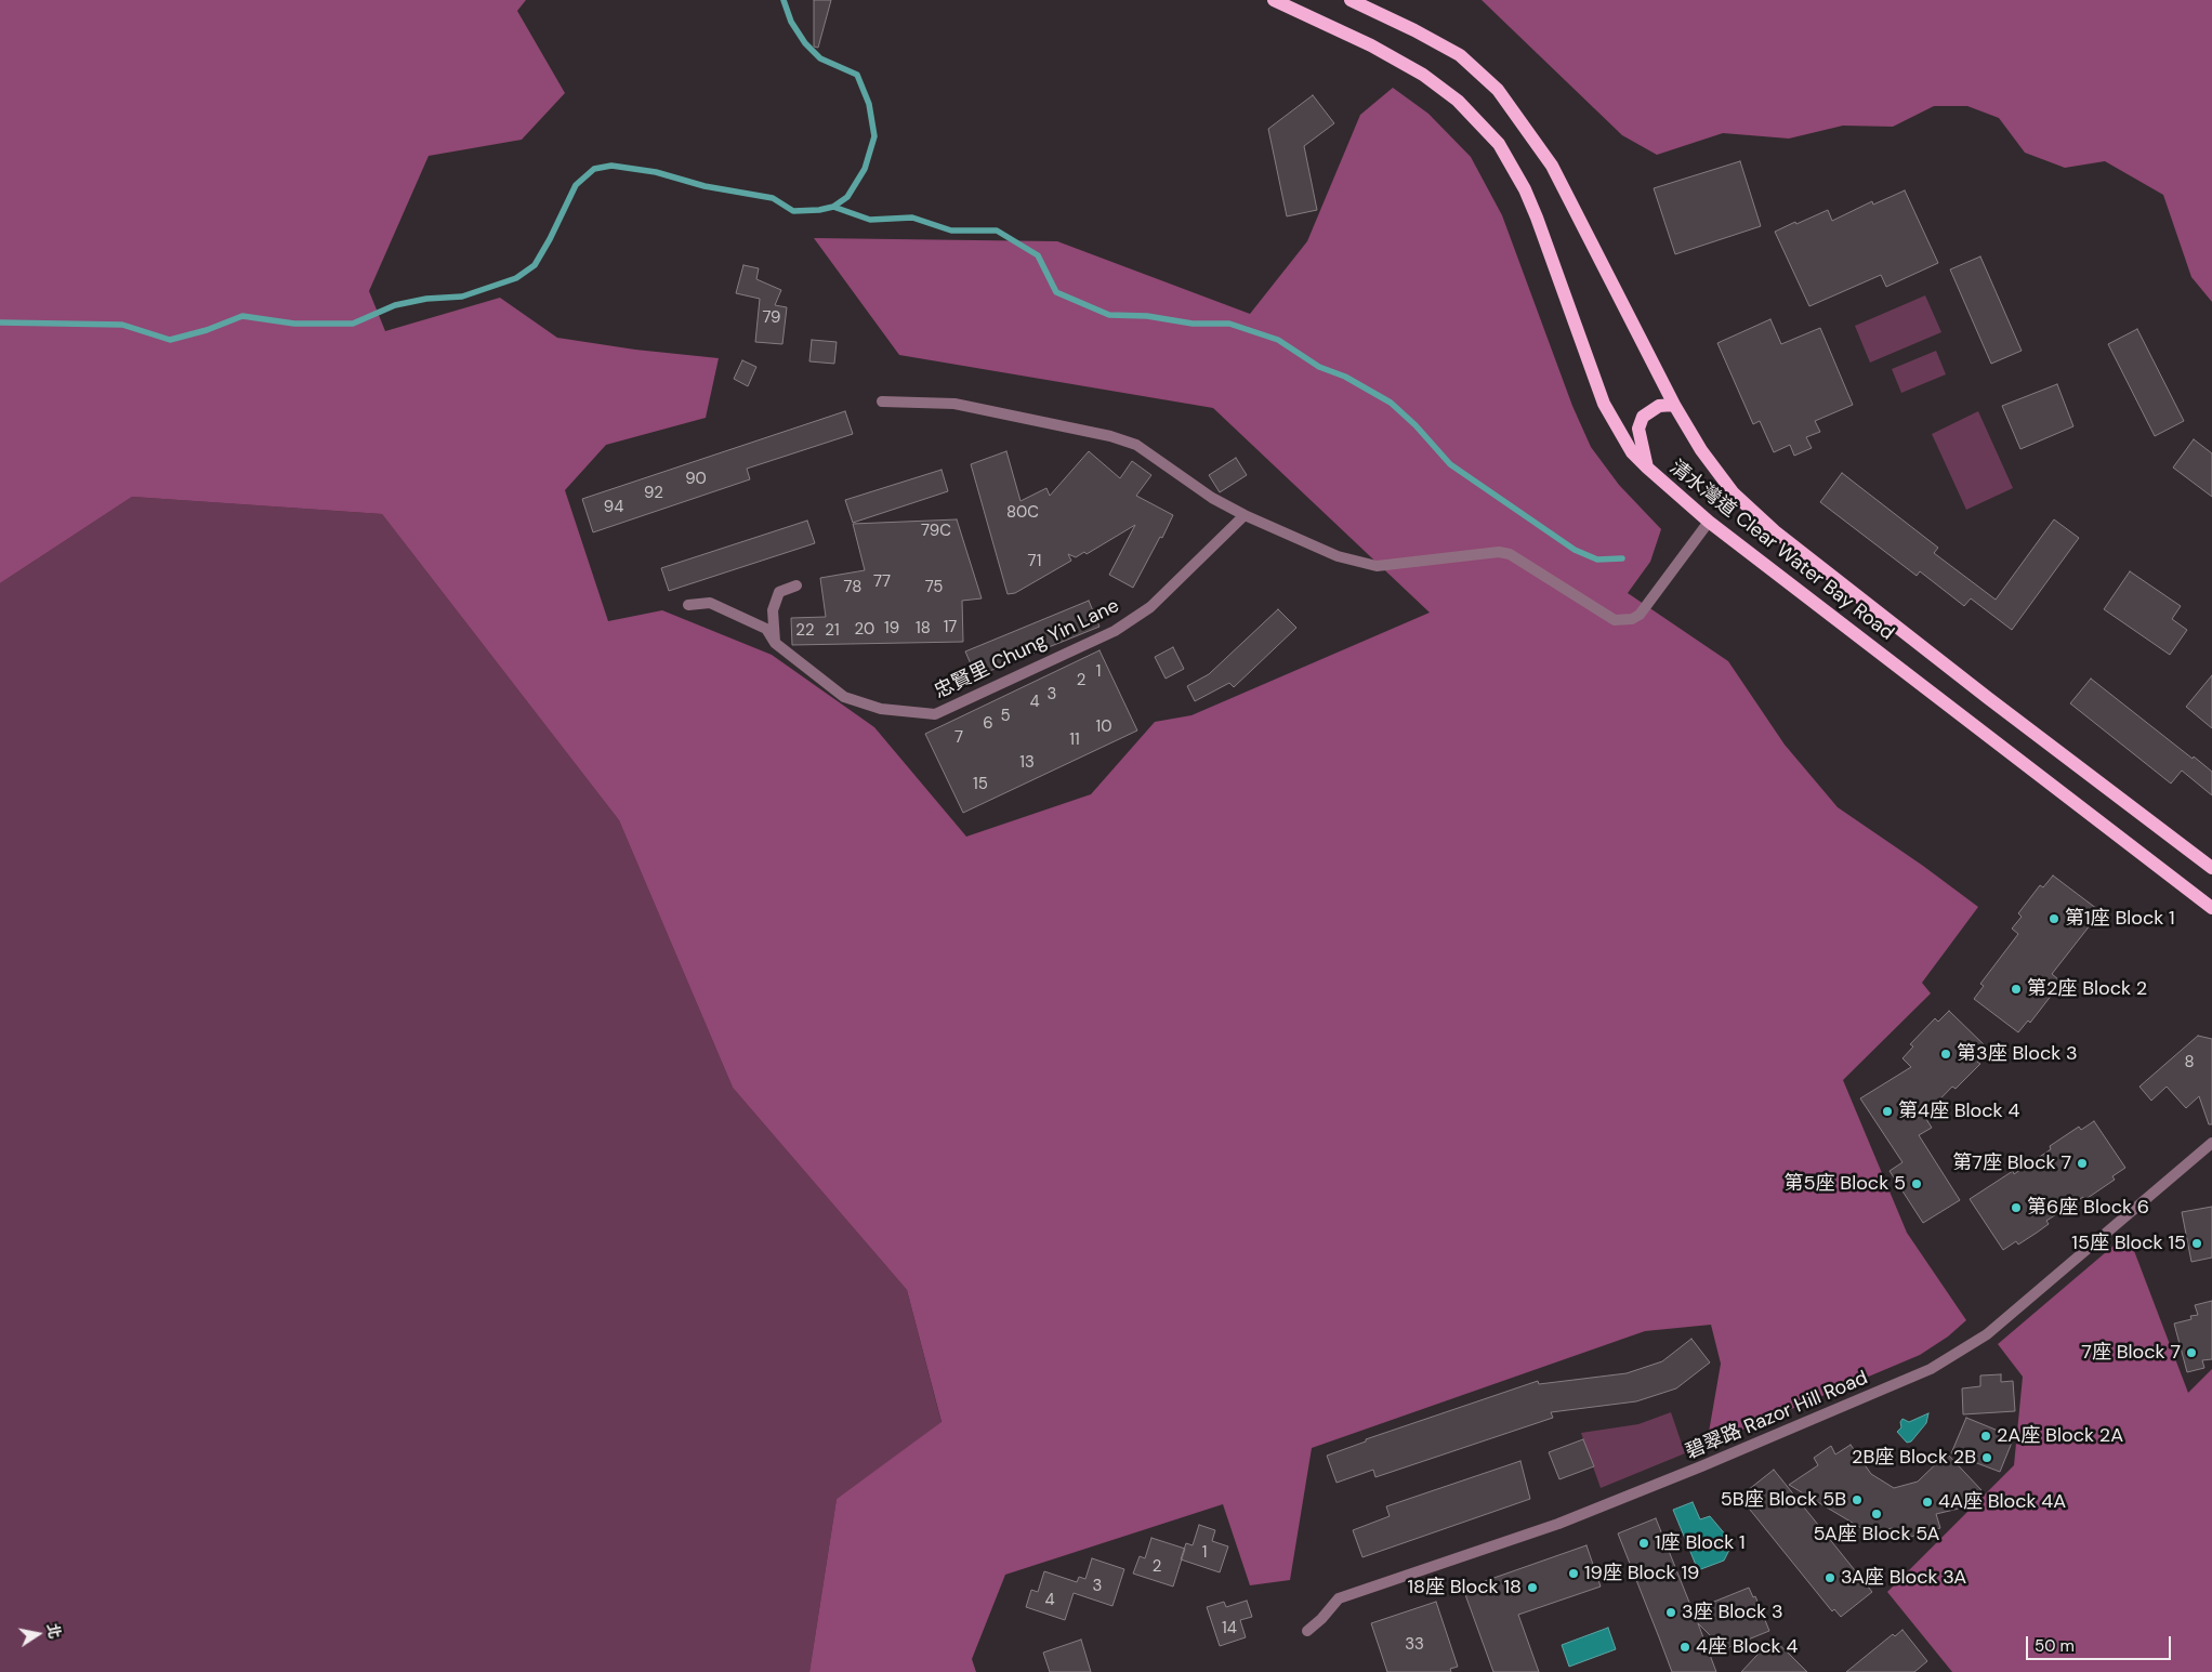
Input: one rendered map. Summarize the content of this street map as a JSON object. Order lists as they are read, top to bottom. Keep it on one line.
{"streets":{"main road":["清水灣道 Clear Water Bay Road"],"street":["忠賢里 Chung Yin Lane","碧翠路 Razor Hill Road"]},"places":["第1座 Block 1","第2座 Block 2","第3座 Block 3","第4座 Block 4","第7座 Block 7","第5座 Block 5","第6座 Block 6","15座 Block 15","7座 Block 7","2A座 Block 2A","2B座 Block 2B","5B座 Block 5B","4A座 Block 4A","5A座 Block 5A","1座 Block 1","19座 Block 19","3A座 Block 3A","18座 Block 18","3座 Block 3","4座 Block 4"],"house_numbers":["79","90","92","94","80C","79C","71","77","78","75","17","19","18","20","22","21","1","2","3","4","5","6","10","7","11","13","15","8","1","2","3","4","14","33"],"scale_bar":"50 m","north":"right"}
